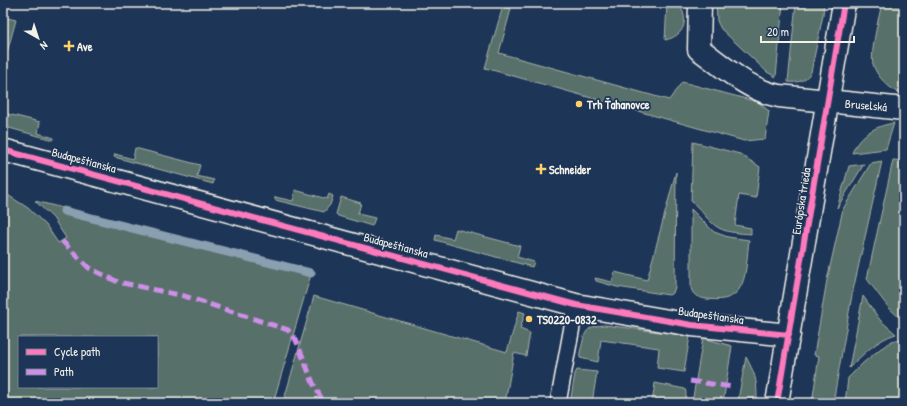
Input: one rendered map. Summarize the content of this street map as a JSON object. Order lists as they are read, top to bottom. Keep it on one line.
{"streets":{"street":["Bruselská","Budapeštianska","Európska trieda"]},"crossings":[["Bruselská","Európska trieda"],["Budapeštianska","Európska trieda"]],"places":{"health":["Ave","Schneider"],"other":["Trh Ťahanovce","TS0220-0832"]},"legend":["Cycle path","Path"],"scale_bar":"20 m","north":"bottom right"}
